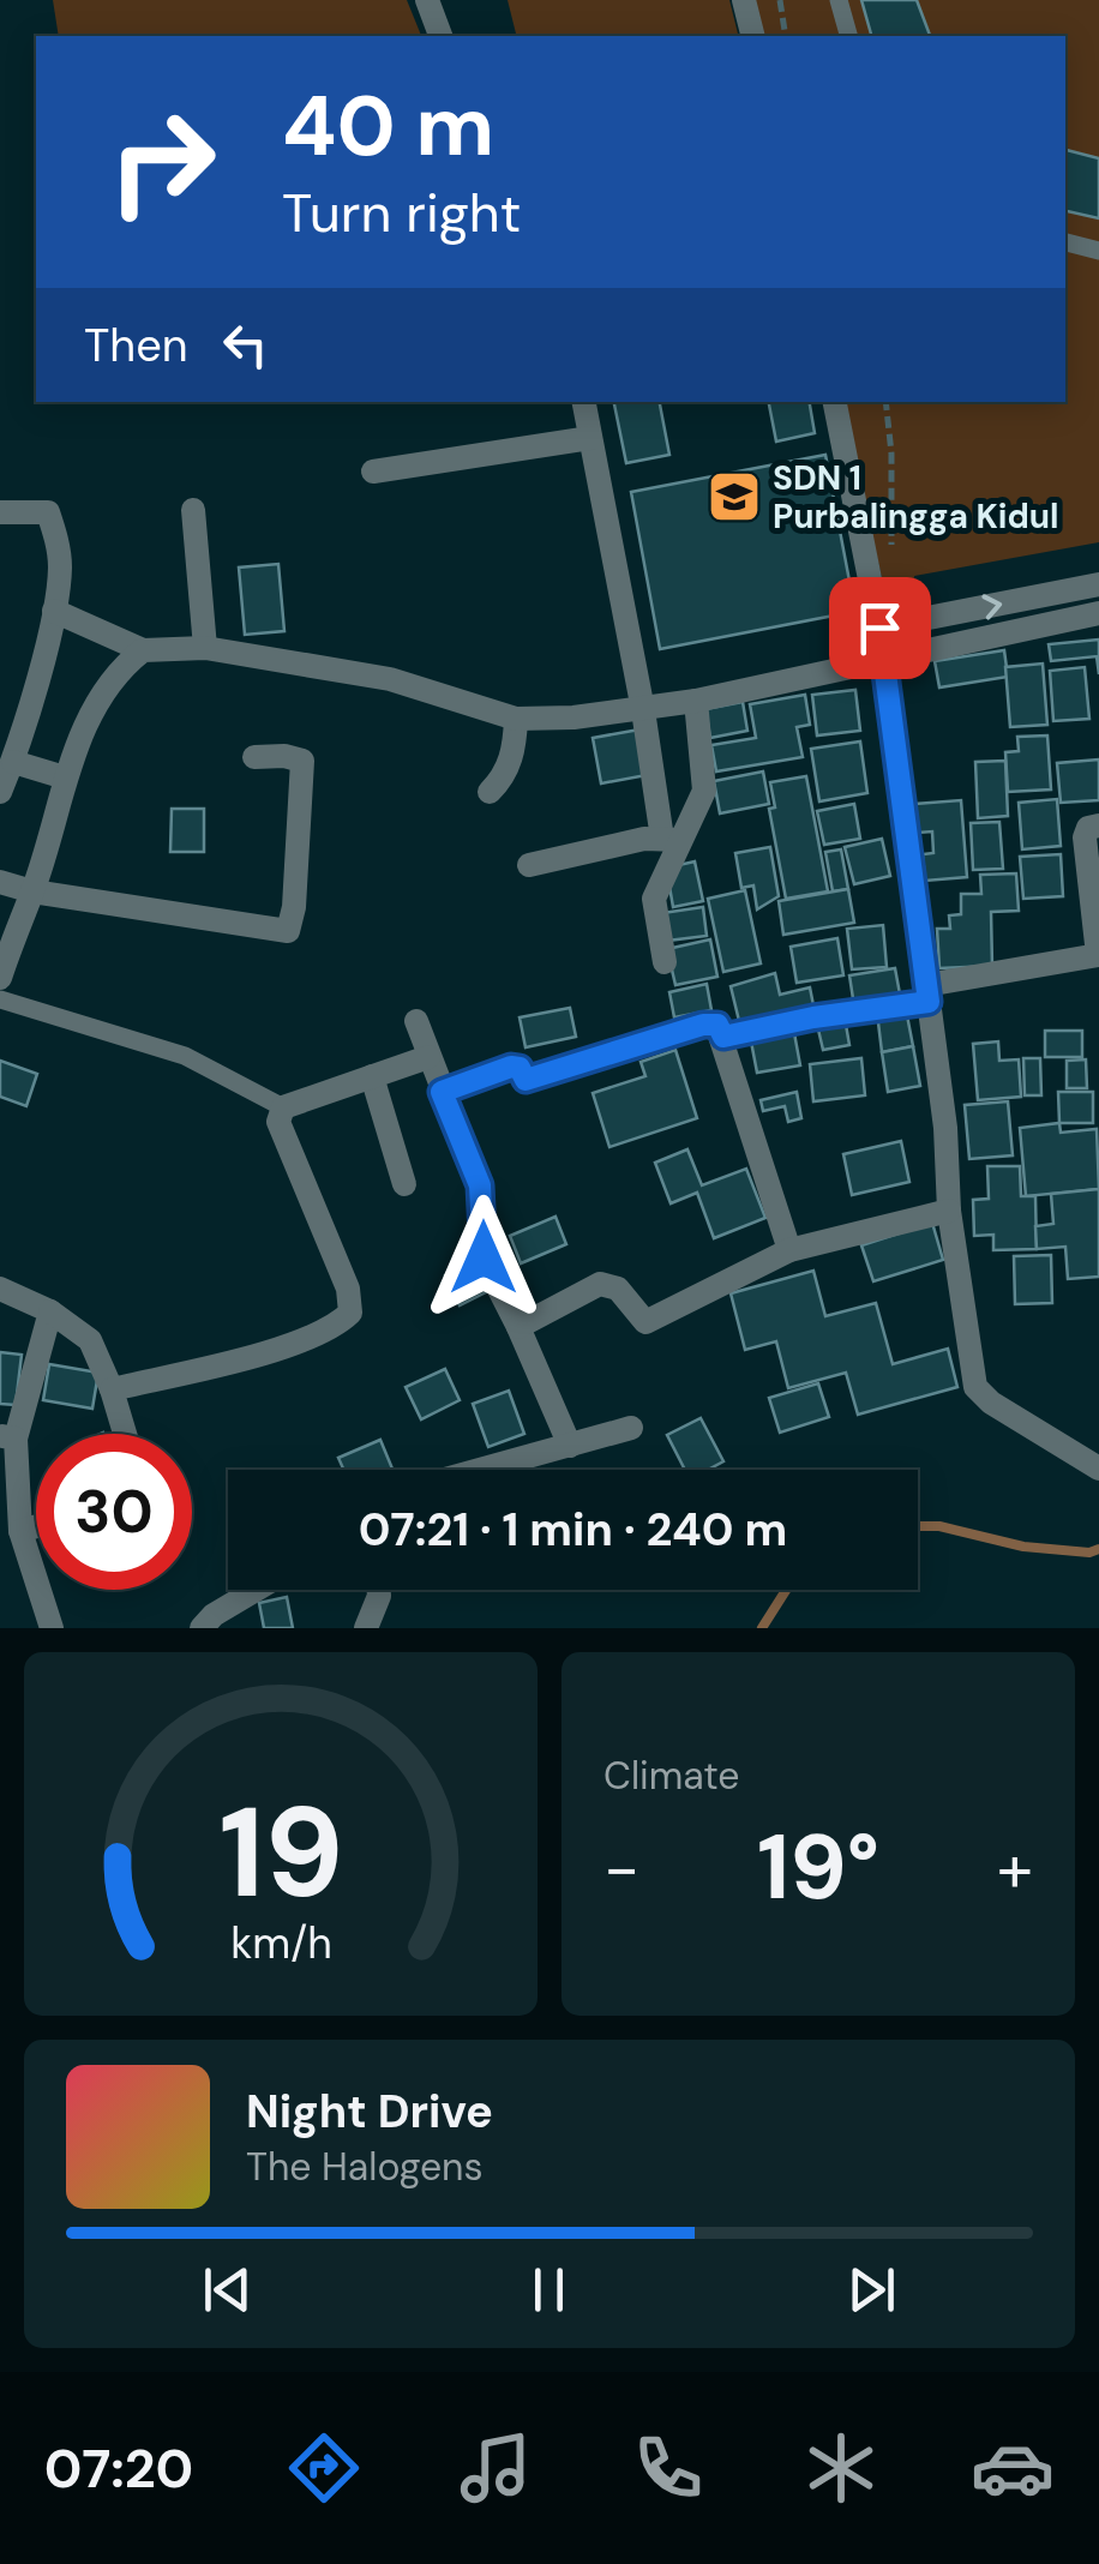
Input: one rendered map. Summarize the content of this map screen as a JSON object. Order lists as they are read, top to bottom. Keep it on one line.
{"places":{"school or university":["SDN 1 Purbalingga Kidul"]},"page":{"turn":["40 m","Turn right"],"then":"Then","limit":"30","trip":"07:21 · 1 min · 240 m","tile":"Climate","heat":["−","19°","+"],"song":["Night Drive","The Halogens"],"tabs":"07:20","gauge":["19","km/h"]}}
